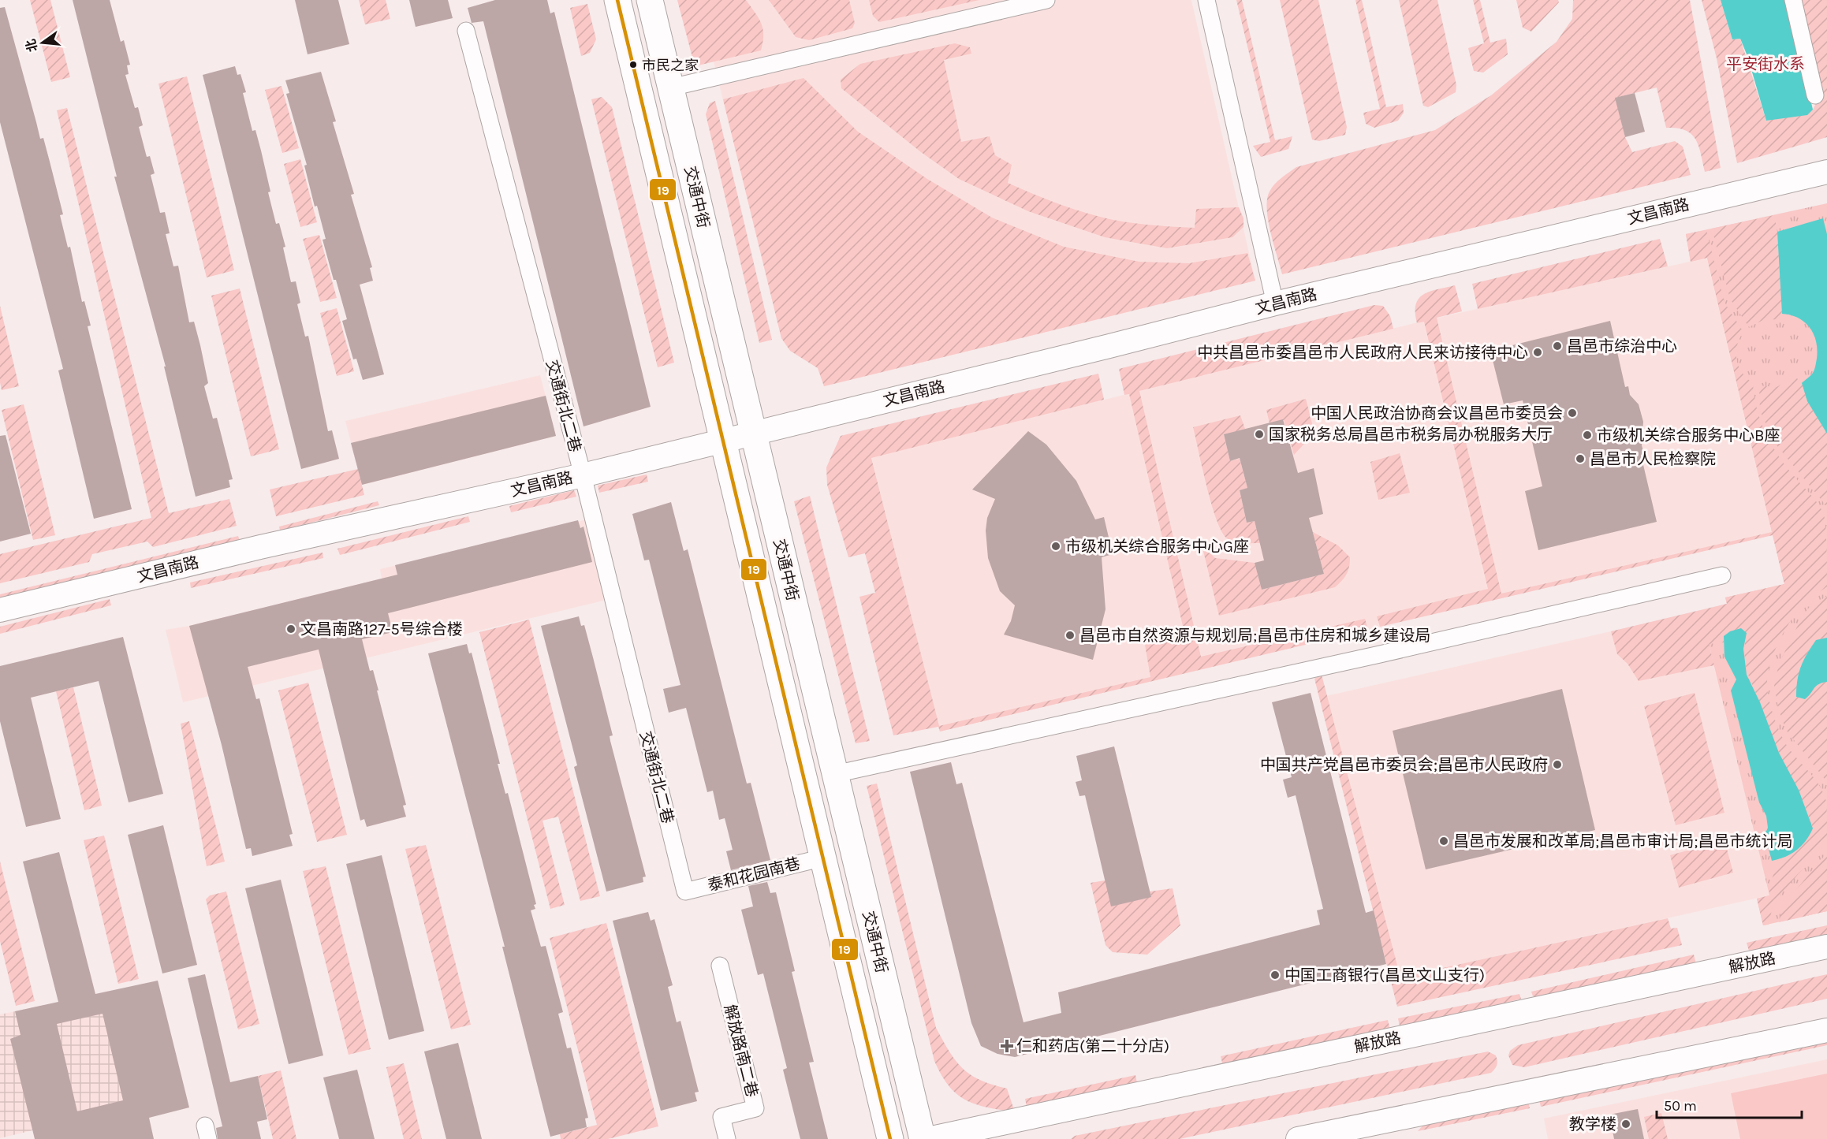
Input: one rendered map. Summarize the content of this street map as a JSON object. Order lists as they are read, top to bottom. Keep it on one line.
{"streets":{"main road":["交通中街"],"street":["文昌南路","交通街北二巷","泰和花园南巷","解放路","解放路南二巷"]},"crossings":[["交通中街","文昌南路"],["交通中街","泰和花园南巷"],["文昌南路","交通街北二巷"],["交通街北二巷","泰和花园南巷"]],"parks":["平安街水系"],"places":{"other":["市民之家","昌邑市综治中心","中共昌邑市委昌邑市人民政府人民来访接待中心","中国人民政治协商会议昌邑市委员会","国家税务总局昌邑市税务局办税服务大厅","市级机关综合服务中心B座","昌邑市人民检察院","市级机关综合服务中心G座","文昌南路127-5号综合楼","昌邑市自然资源与规划局;昌邑市住房和城乡建设局","中国共产党昌邑市委员会;昌邑市人民政府","昌邑市发展和改革局;昌邑市审计局;昌邑市统计局","中国工商银行(昌邑文山支行)","教学楼"],"health":["仁和药店(第二十分店)"]},"lines":["transit line 19"],"scale_bar":"50 m","north":"left"}
